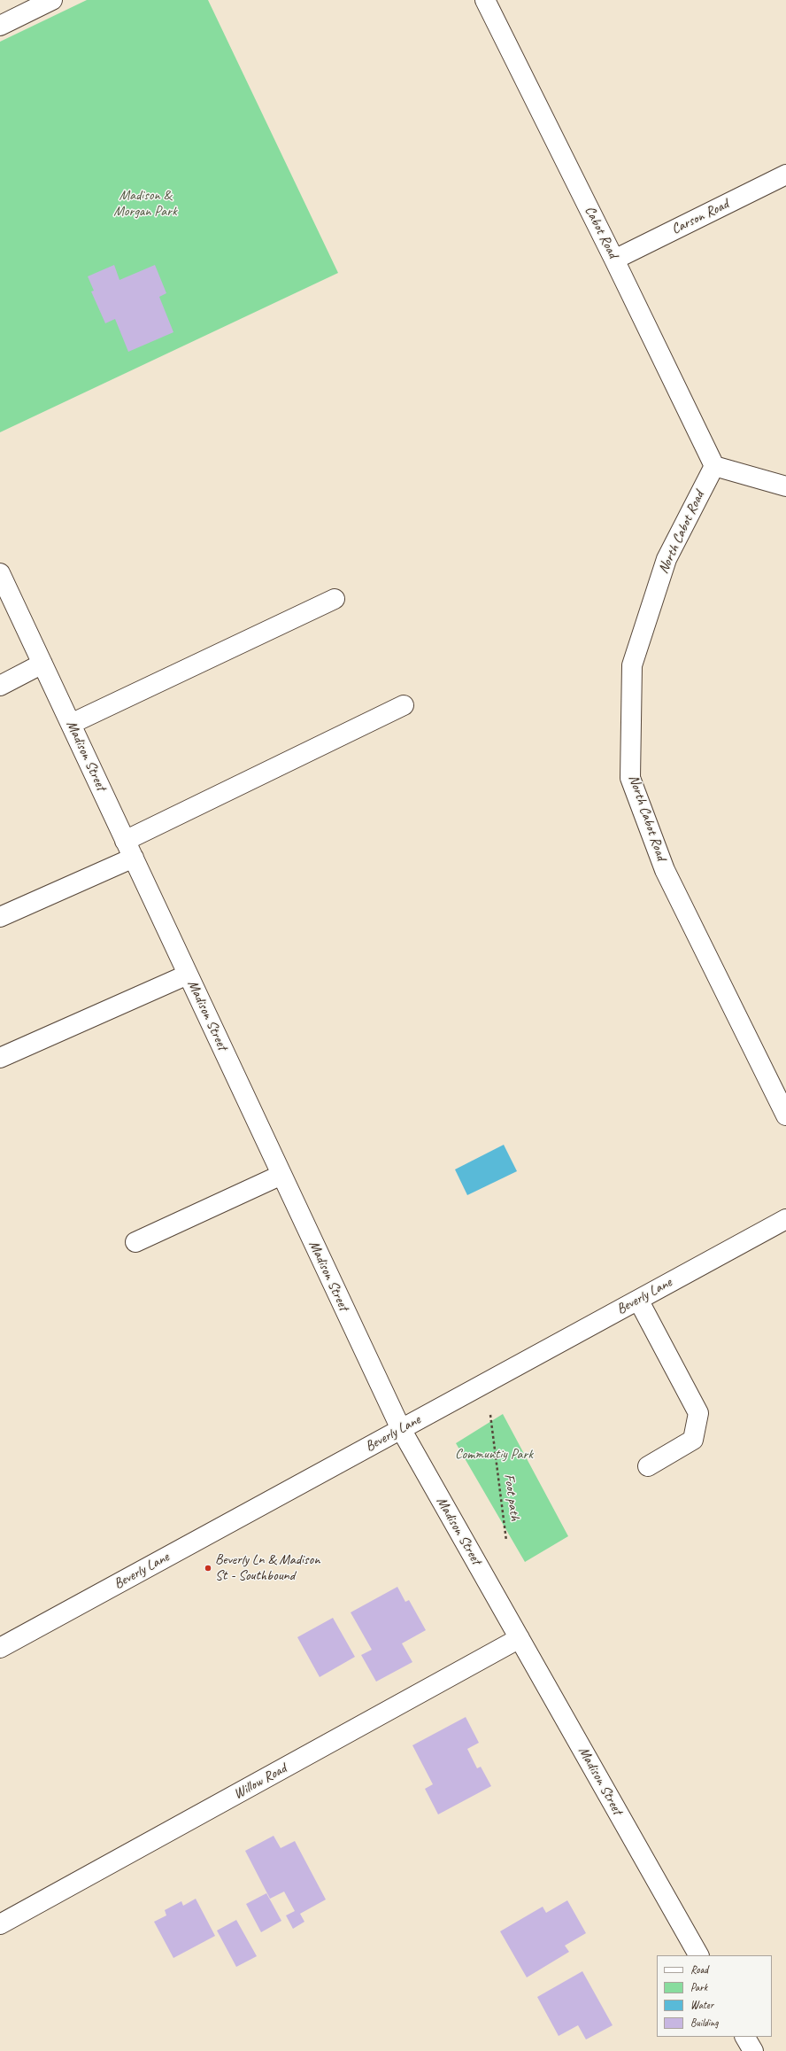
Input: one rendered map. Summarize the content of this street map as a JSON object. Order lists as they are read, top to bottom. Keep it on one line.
{"streets":{"street":["Carson Road","Cabot Road","North Cabot Road","Madison Street","Beverly Lane","Willow Road"],"path":["Foot path"]},"crossings":[["Carson Road","Cabot Road"],["Cabot Road","North Cabot Road"],["Madison Street","Beverly Lane"],["Madison Street","Willow Road"]],"parks":["Madison & Morgan Park","Communtiy Park"],"places":["Beverly Ln & Madison St - Southbound"],"legend":["Road","Park","Water","Building"]}
